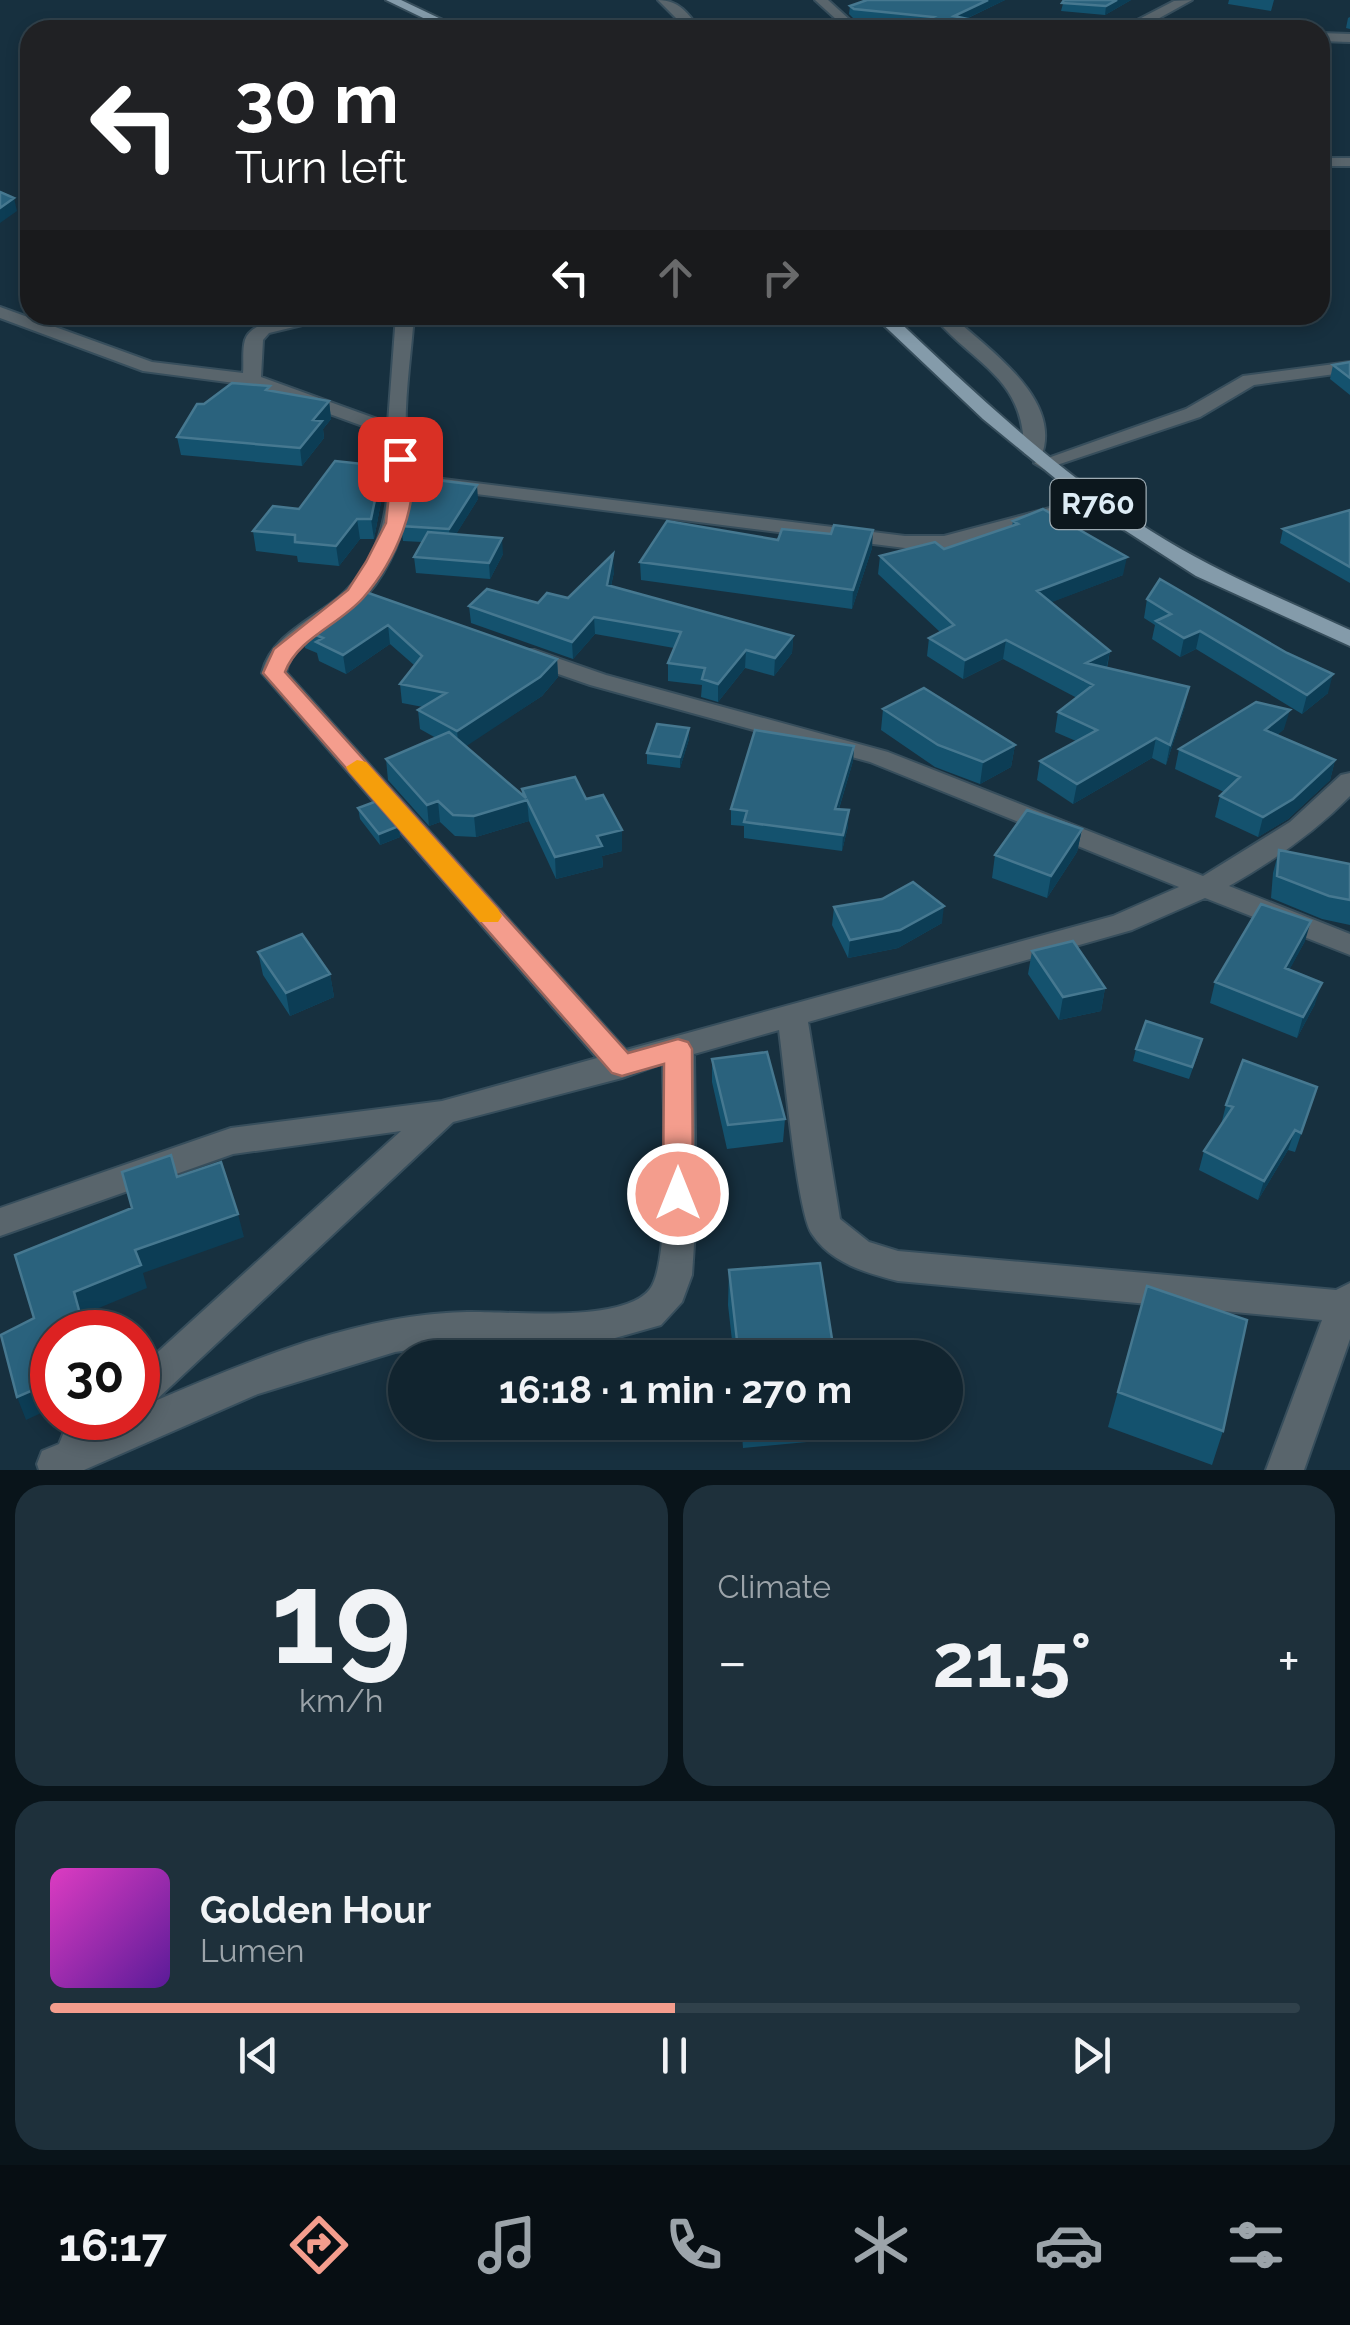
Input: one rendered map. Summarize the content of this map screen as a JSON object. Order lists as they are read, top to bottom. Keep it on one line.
{"streets":{"main road":["R760"]},"page":{"turn":["30 m","Turn left"],"limit":"30","trip":"16:18 · 1 min · 270 m","tile":[["19","km/h"],"Climate"],"heat":["−","21.5°","+"],"song":["Golden Hour","Lumen"],"tabs":"16:17"}}
